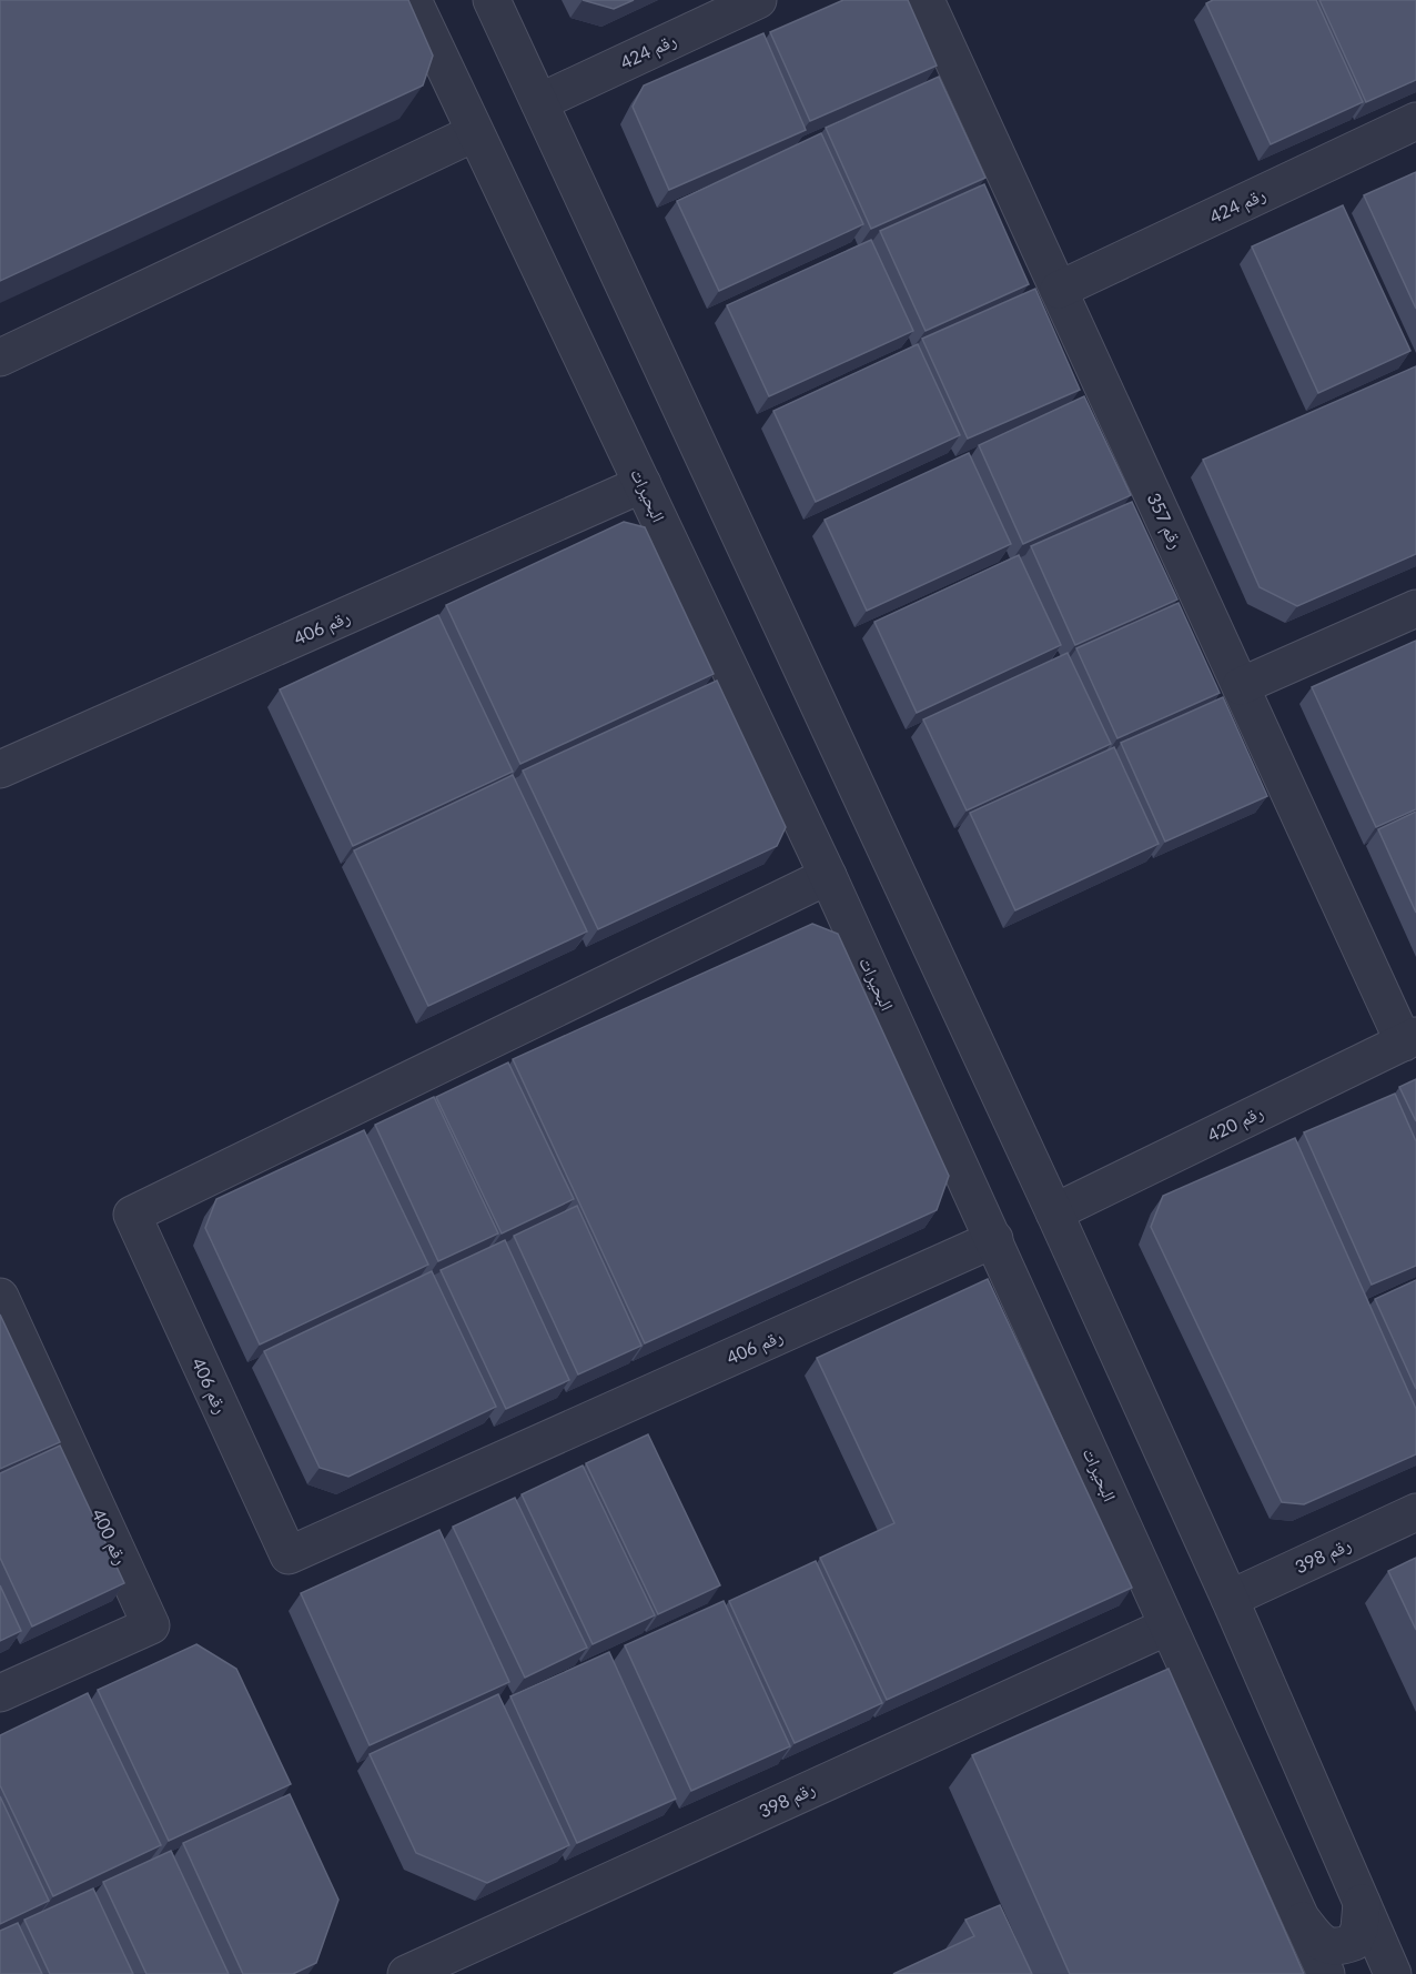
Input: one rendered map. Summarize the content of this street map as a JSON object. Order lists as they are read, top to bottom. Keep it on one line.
{"streets":{"street":["رقم 424","البحيرات","رقم 357","رقم 406","رقم 420","رقم 400","رقم 398"]},"crossings":[["رقم 424","رقم 357"],["البحيرات","رقم 406"],["البحيرات","رقم 398"],["رقم 357","رقم 420"]]}
